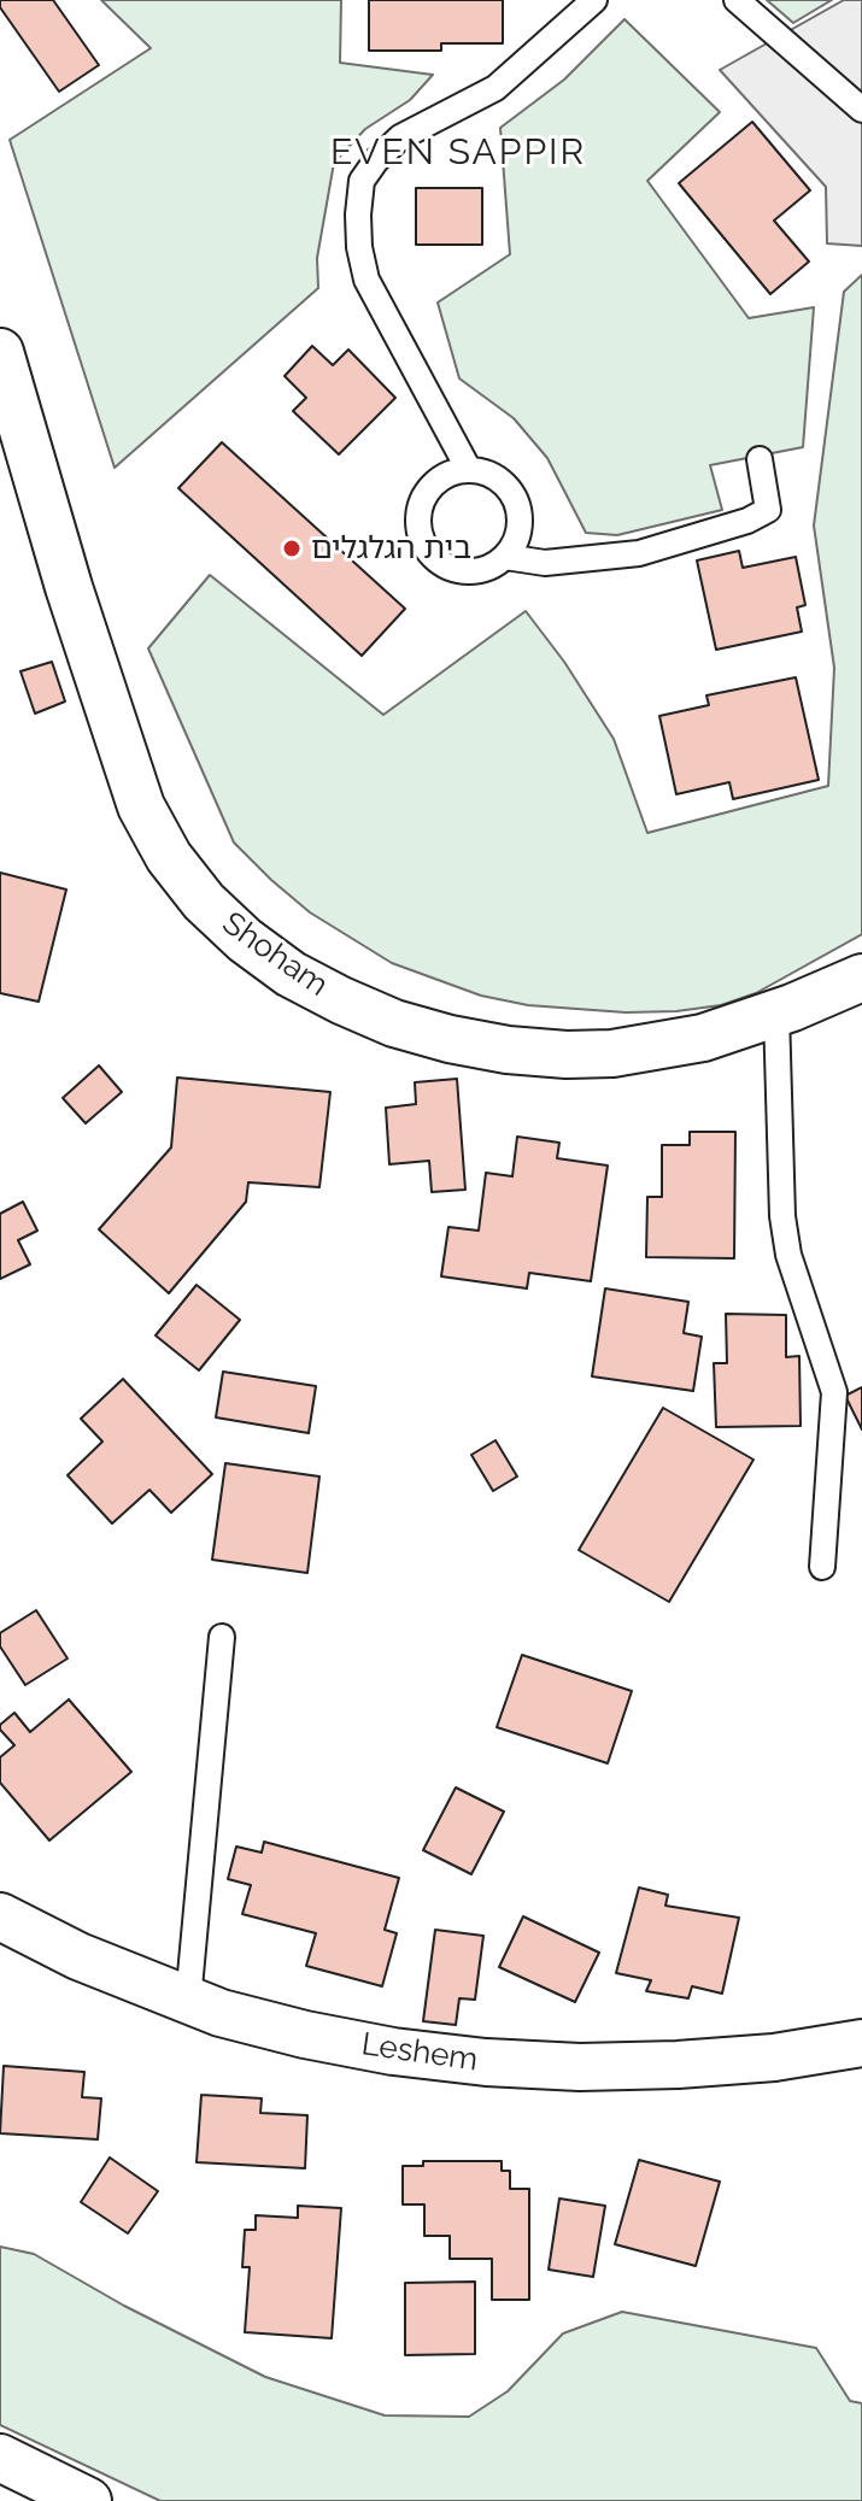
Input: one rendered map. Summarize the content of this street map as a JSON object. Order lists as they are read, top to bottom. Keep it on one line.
{"streets":{"street":["Shoham","Leshem"]},"districts":["EVEN SAPPIR"],"places":["בית הגלגלים"]}
